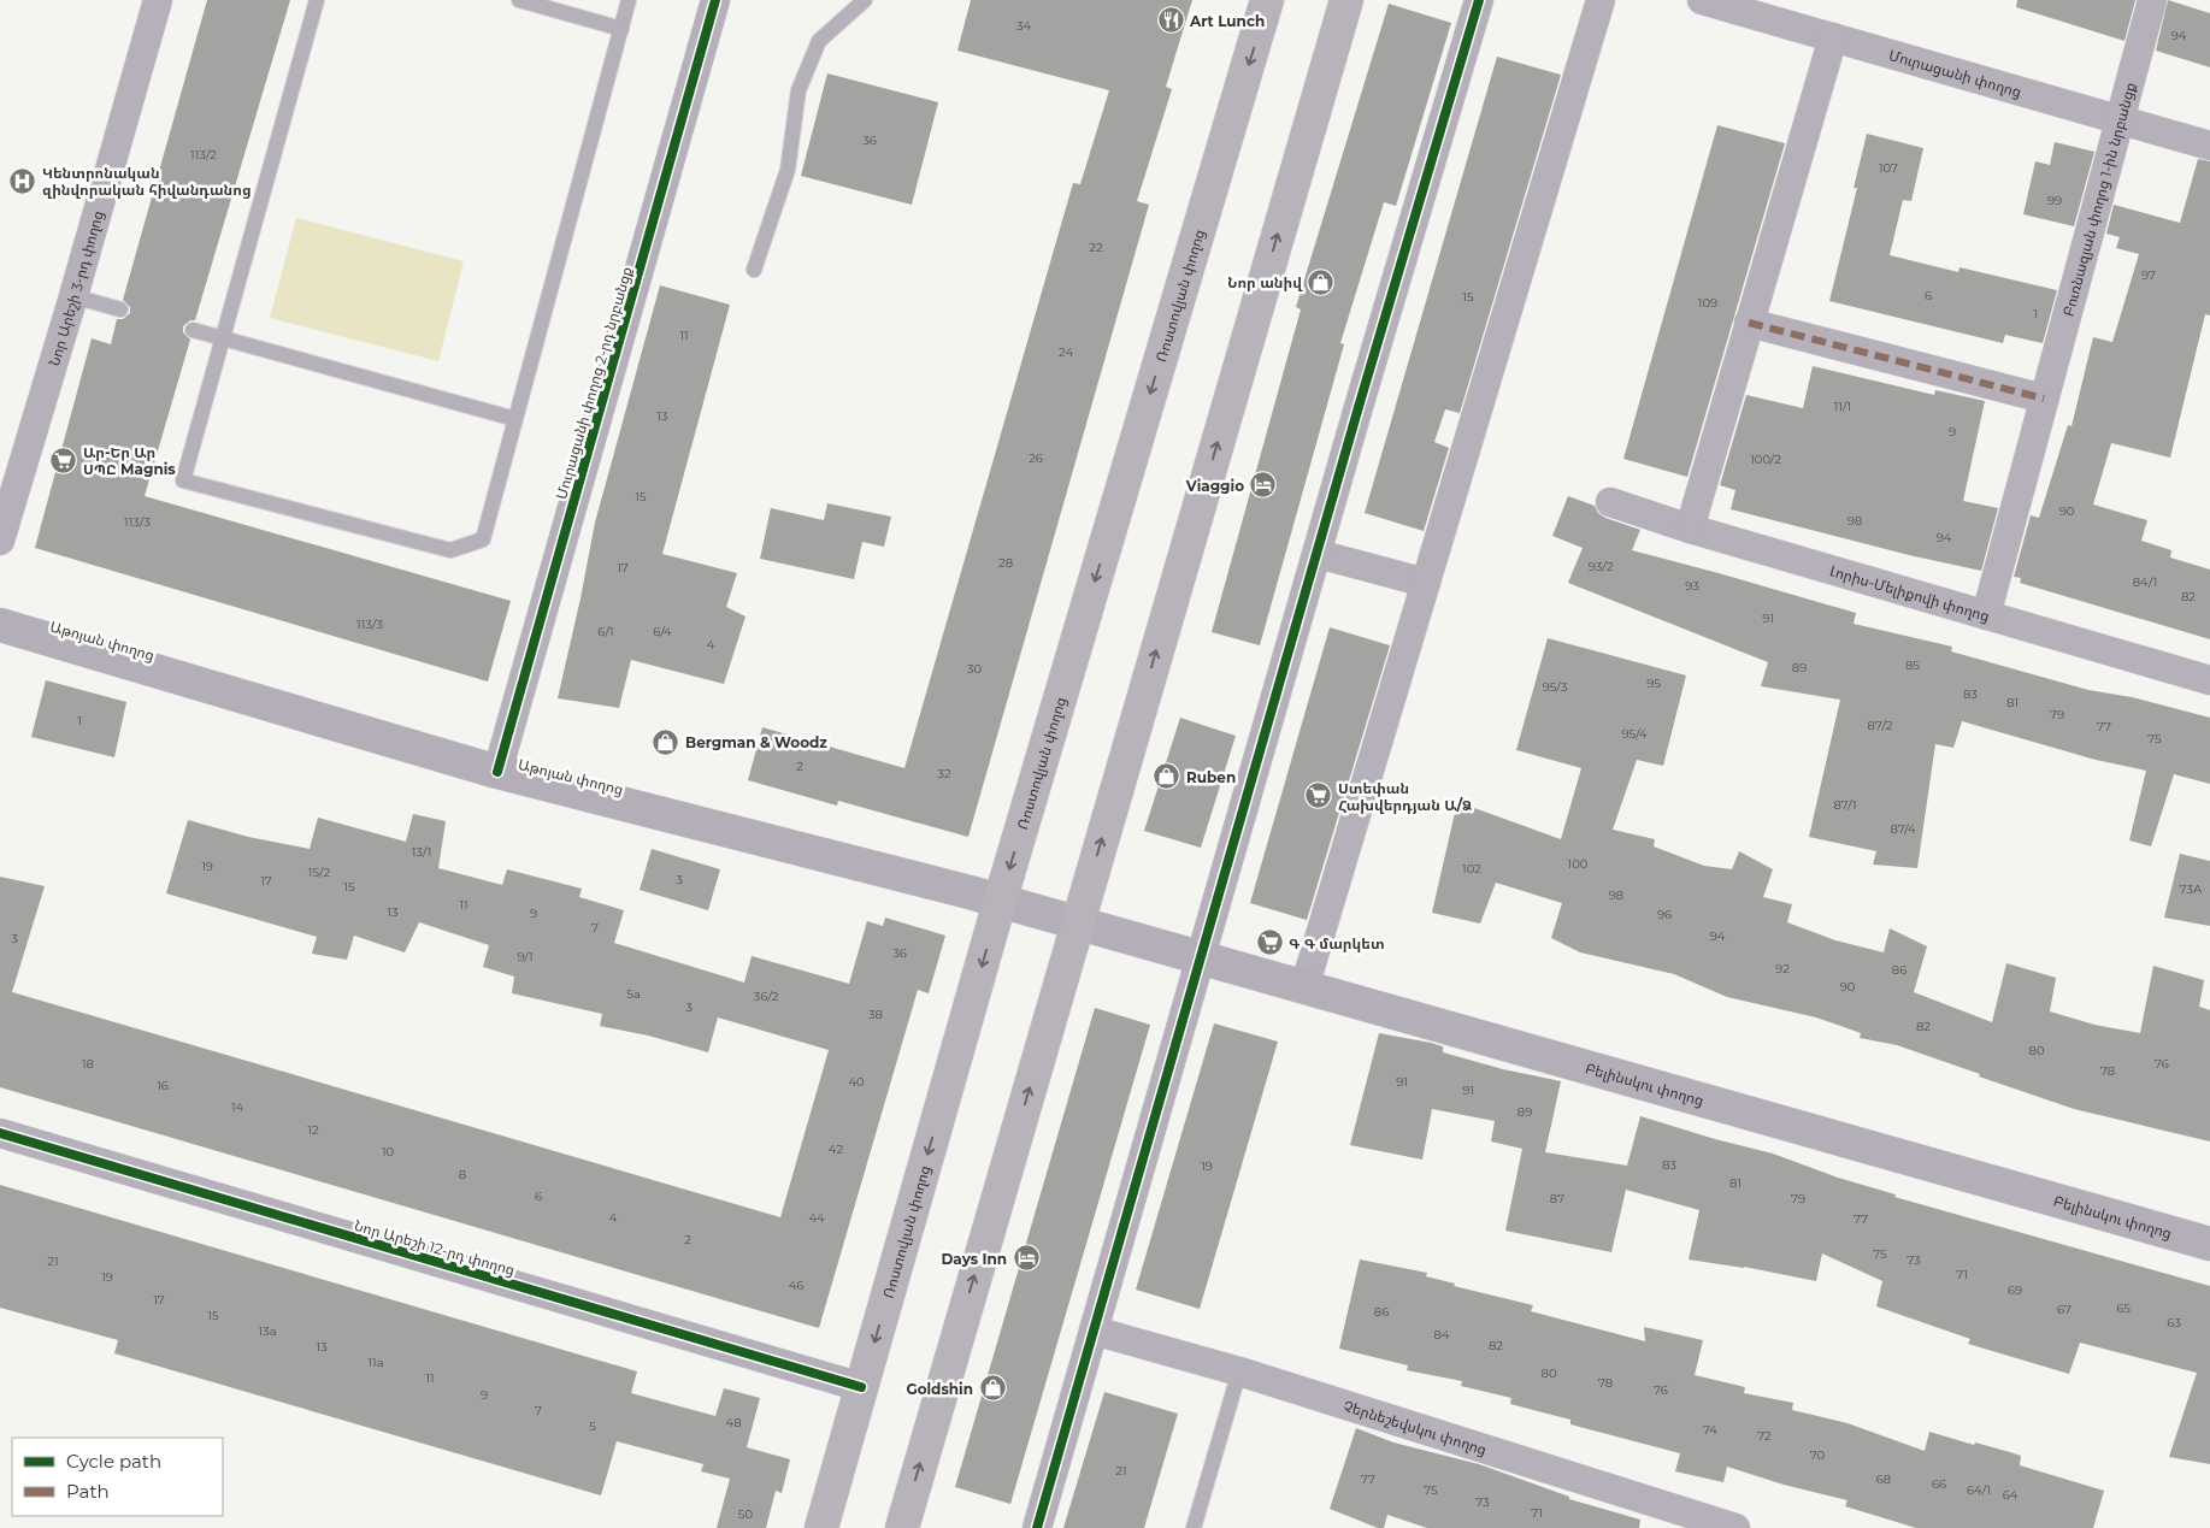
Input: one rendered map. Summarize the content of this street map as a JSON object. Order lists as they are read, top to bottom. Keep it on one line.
{"streets":{"main road":["Ռոստովյան փողոց","Աթոյան փողոց","Բելինսկու փողոց"],"street":["Մուրացանի փողոց","Բուռնազյան փողոց 1-ին նրբանցք","Նոր Արեշի 3-րդ փողոց","Մուրացանի փողոց 2-րդ նրբանցք","Լորիս-Մելիքովի փողոց","Նոր Արեշի 12-րդ փողոց","Չերնեշեվսկու փողոց"]},"crossings":[["Մուրացանի փողոց","Բուռնազյան փողոց 1-ին նրբանցք"],["Բուռնազյան փողոց 1-ին նրբանցք","Լորիս-Մելիքովի փողոց"],["Ռոստովյան փողոց","Աթոյան փողոց"],["Ռոստովյան փողոց","Նոր Արեշի 12-րդ փողոց"],["Մուրացանի փողոց 2-րդ նրբանցք","Աթոյան փողոց"],["Աթոյան փողոց","Բելինսկու փողոց"]],"places":{"restaurant":["Art Lunch"],"hospital":["Կենտրոնական զինվորական հիվանդանոց"],"shop":["Նոր անիվ","Bergman & Woodz","Ruben","Goldshin"],"supermarket":["Ար-Եր Ար ՍՊԸ Magnis","Ստեփան Հախվերդյան Ա/Ձ","Գ Գ մարկետ"],"hotel":["Viaggio","Days Inn"]},"house_numbers":["34","94","36","113/2","107","99","22","97","6","15","109","1","11","24","11/1","13","9","26","100/2","15","90","98","113/3","94","28","93/2","17","84/1","93","82","91","113/3","6/1","6/4","4","85","89","30","95","95/3","83","81","79","1","87/2","77","95/4","75","2","32","87/1","87/4","13/1","100","19","102","15/2","3","17","15","73А","98","11","13","9","96","7","94","3","36","9/1","92","86","90","5a","36/2","3","38","82","80","18","76","78","40","91","16","91","14","89","12","42","10","83","19","8","81","6","87","79","4","44","77","2","75","73","21","71","19","46","69","17","65","67","86","15","63","13a","84","82","13","11a","80","11","78","76","9","7","48","5","74","72","70","21","77","68","66","75","64/1","64","73","71","50"],"legend":["Cycle path","Path"]}
